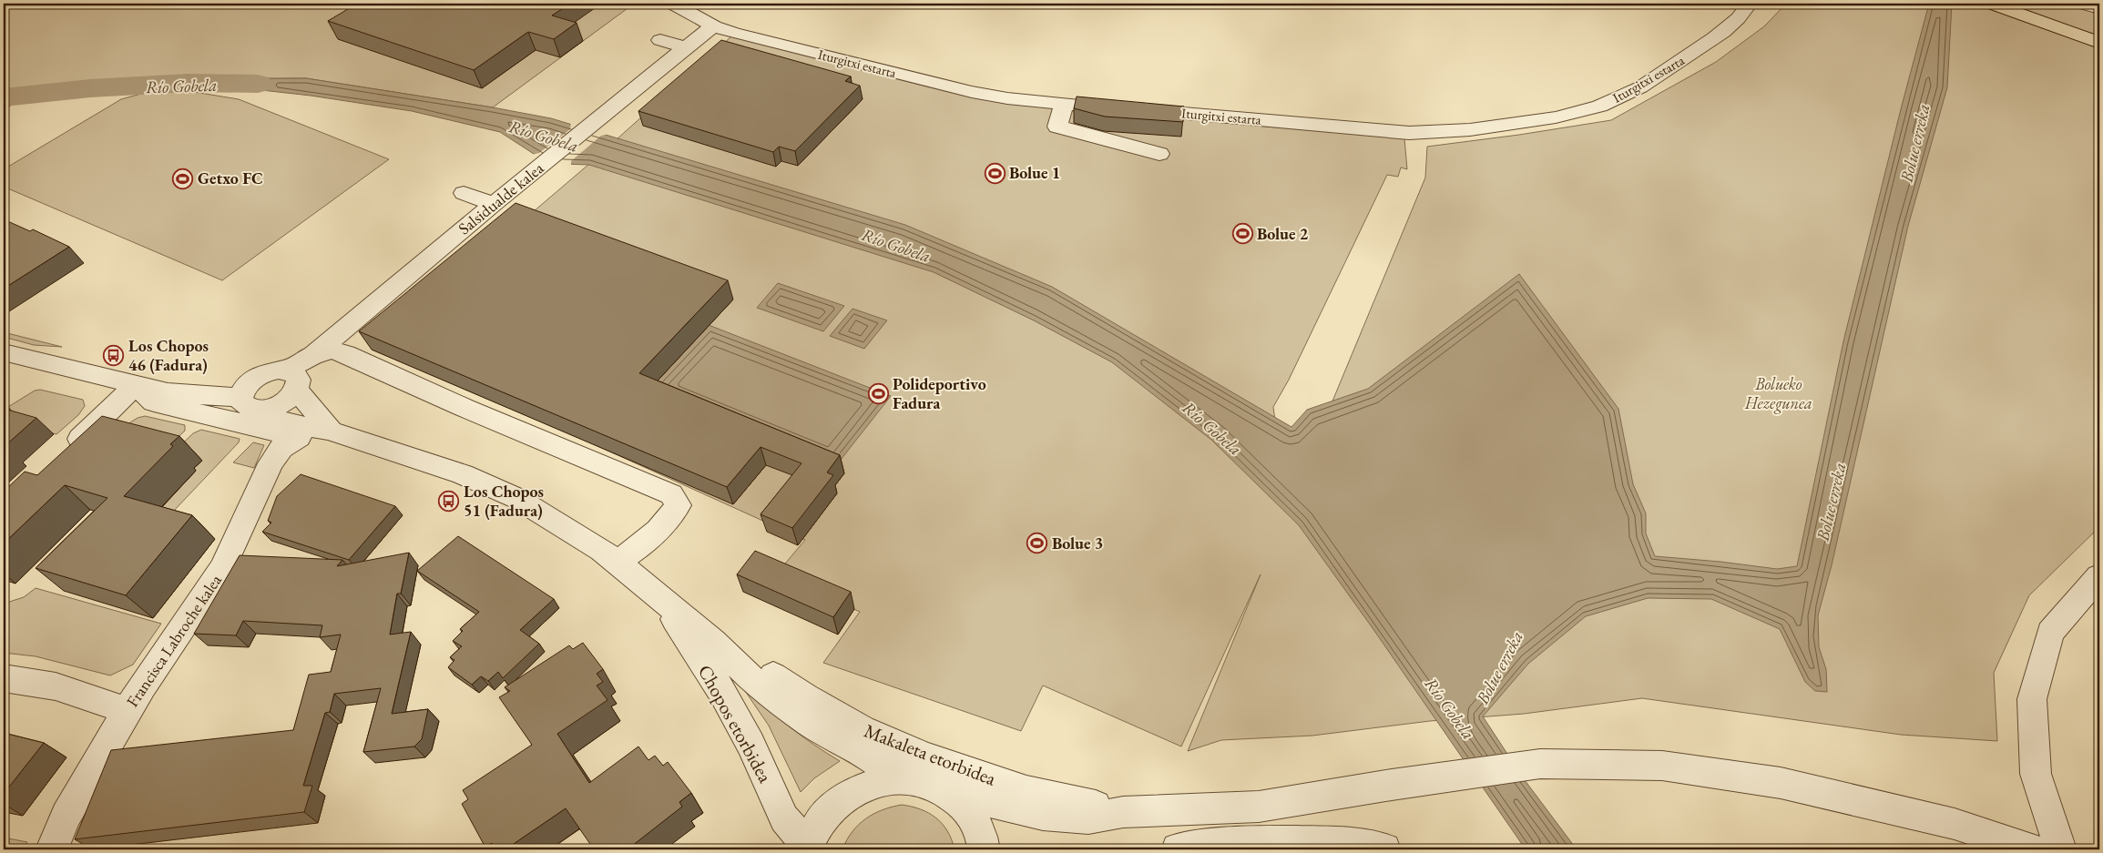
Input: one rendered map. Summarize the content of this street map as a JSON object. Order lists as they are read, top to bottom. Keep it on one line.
{"streets":{"street":["Iturgitxi estarta","Salsidualde kalea","Francisca Labroche kalea","Chopos etorbidea","Makaleta etorbidea"]},"crossings":[["Iturgitxi estarta","Salsidualde kalea"],["Chopos etorbidea","Makaleta etorbidea"]],"water":["Río Gobela","Bolue erreka"],"parks":["Bolueko Hezegunea"],"places":{"sports":["Bolue 1","Getxo FC","Bolue 2","Polideportivo Fadura","Bolue 3"],"bus stop":["Los Chopos 46 (Fadura)","Los Chopos 51 (Fadura)"]}}
